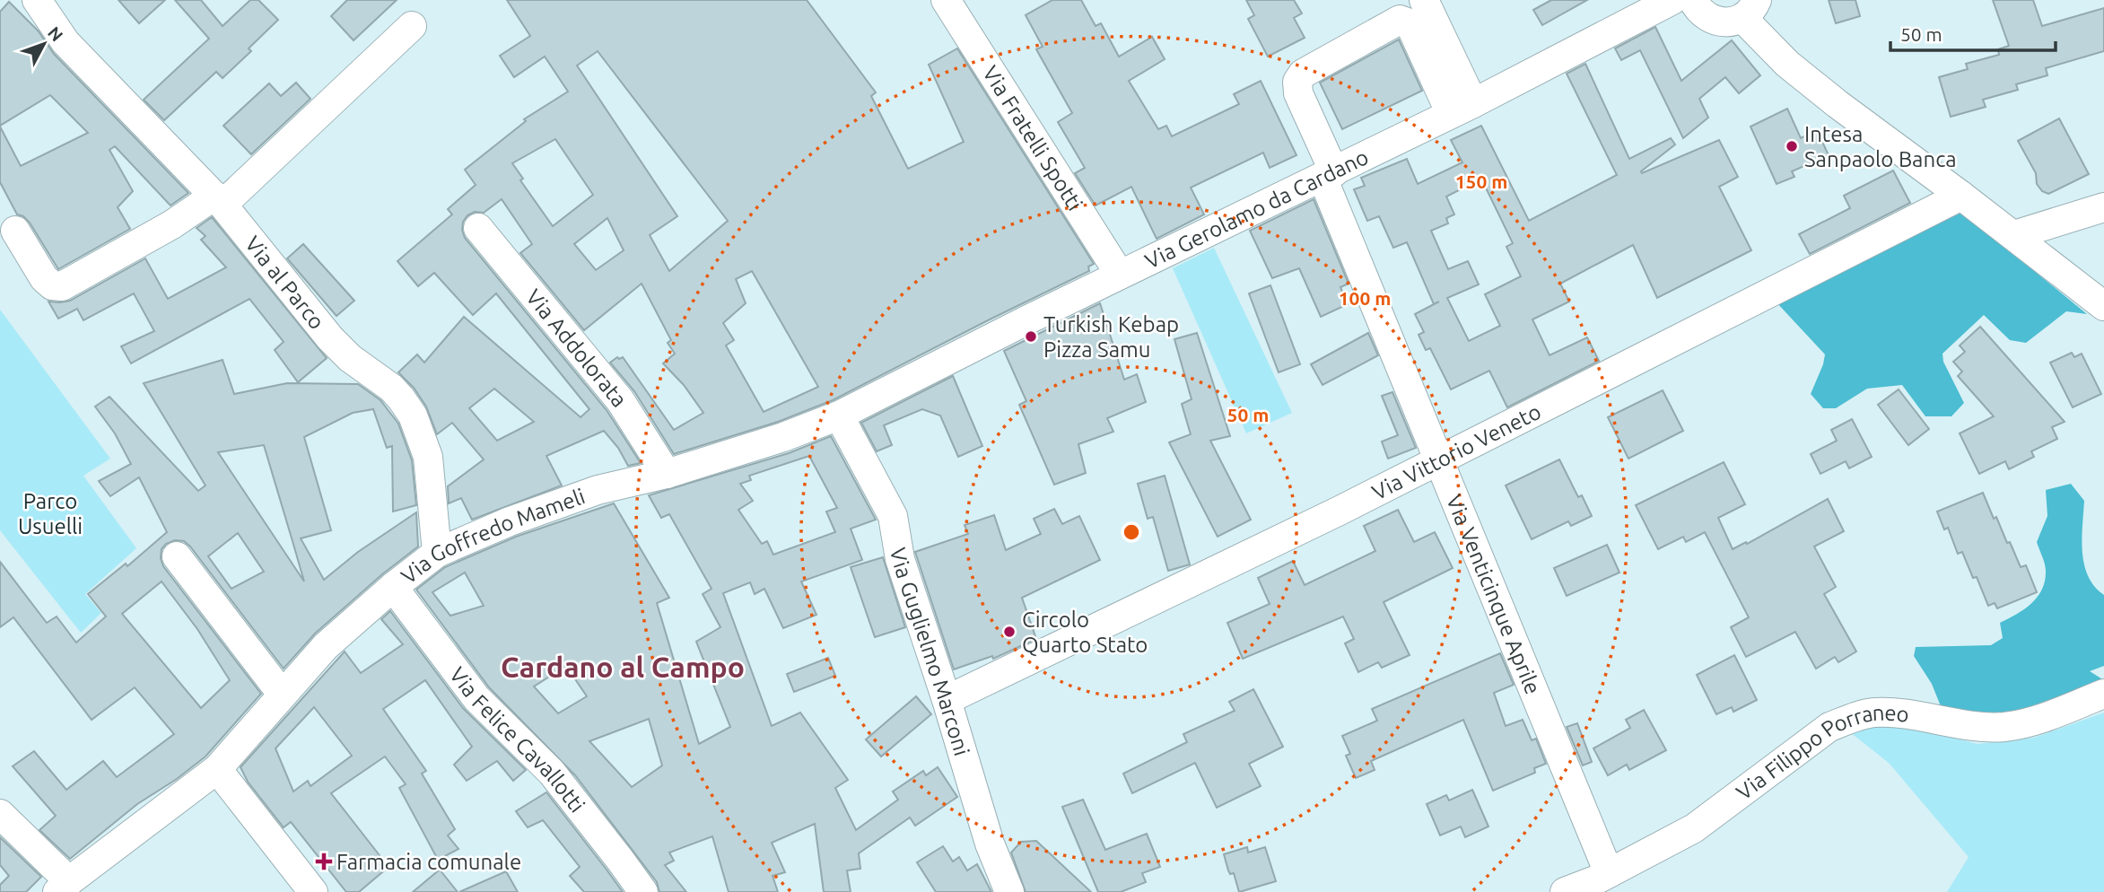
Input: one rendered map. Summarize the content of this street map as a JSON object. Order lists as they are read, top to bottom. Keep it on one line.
{"streets":{"street":["Via Fratelli Spotti","Via Gerolamo da Cardano","Via al Parco","Via Addolorata","Via Vittorio Veneto","Via Goffredo Mameli","Via Venticinque Aprile","Via Guglielmo Marconi","Via Felice Cavallotti","Via Filippo Porraneo"]},"crossings":[["Via Fratelli Spotti","Via Gerolamo da Cardano"],["Via Gerolamo da Cardano","Via Goffredo Mameli"],["Via Gerolamo da Cardano","Via Venticinque Aprile"],["Via Gerolamo da Cardano","Via Guglielmo Marconi"],["Via al Parco","Via Goffredo Mameli"],["Via Addolorata","Via Goffredo Mameli"],["Via Vittorio Veneto","Via Venticinque Aprile"],["Via Vittorio Veneto","Via Guglielmo Marconi"],["Via Goffredo Mameli","Via Guglielmo Marconi"],["Via Goffredo Mameli","Via Felice Cavallotti"],["Via Venticinque Aprile","Via Filippo Porraneo"]],"districts":["Cardano al Campo"],"parks":["Parco Usuelli"],"places":{"other":["Intesa Sanpaolo Banca","Turkish Kebap Pizza Samu","Circolo Quarto Stato"],"health":["Farmacia comunale"]},"scale_bar":"50 m","north":"top right","rings":["150 m","100 m","50 m"]}
